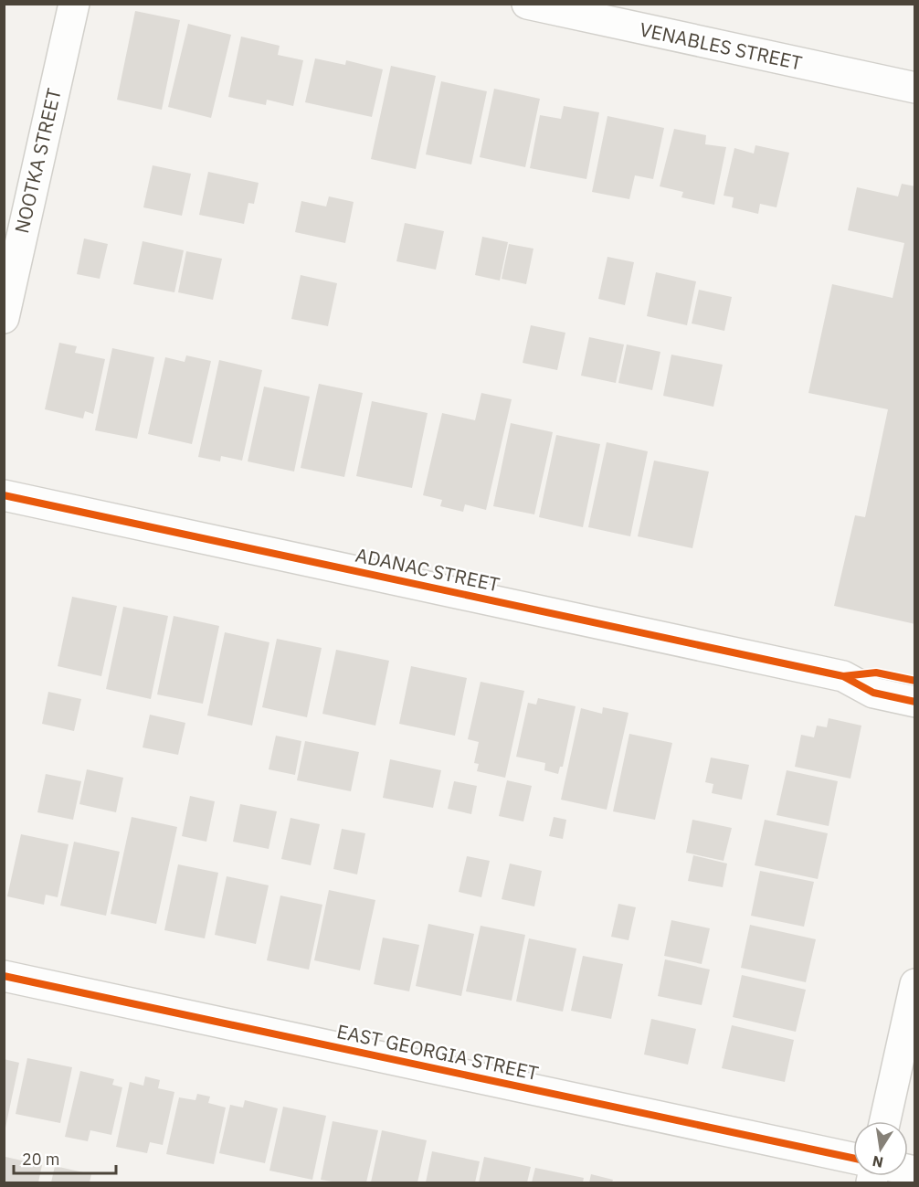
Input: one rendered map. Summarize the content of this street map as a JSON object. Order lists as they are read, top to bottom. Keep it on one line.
{"streets":{"street":["VENABLES STREET","NOOTKA STREET","ADANAC STREET","EAST GEORGIA STREET"]},"scale_bar":"20 m","north":"bottom"}
